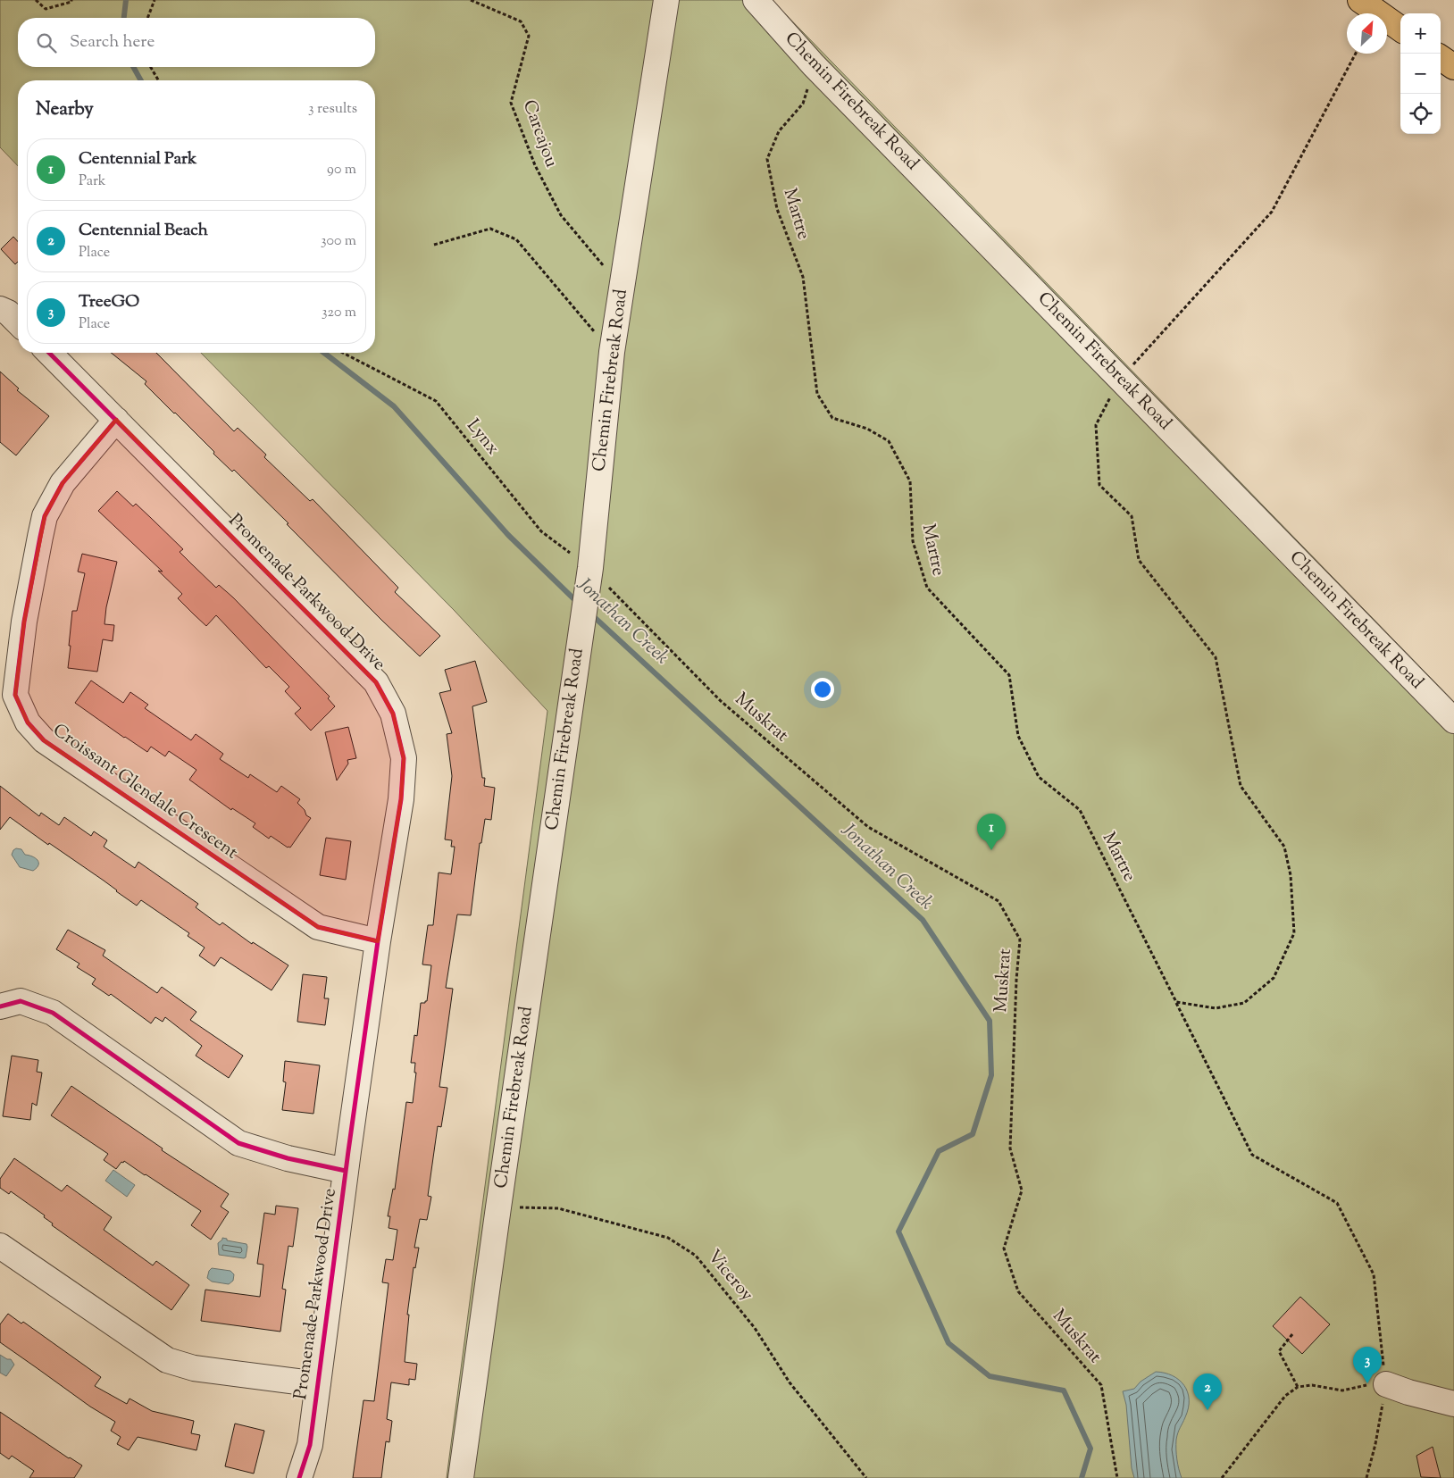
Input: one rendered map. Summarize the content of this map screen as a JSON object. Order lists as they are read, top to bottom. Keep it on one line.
{"streets":{"street":["Chemin Firebreak Road","Promenade Parkwood Drive","Croissant Glendale Crescent"],"path":["Carcajou","Martre","Lynx","Muskrat","Viceroy"]},"crossings":[["Chemin Firebreak Road","Carcajou"],["Chemin Firebreak Road","Martre"],["Chemin Firebreak Road","Lynx"],["Chemin Firebreak Road","Muskrat"],["Chemin Firebreak Road","Viceroy"],["Lynx","Muskrat"],["Promenade Parkwood Drive","Croissant Glendale Crescent"]],"water":["Jonathan Creek"],"north":"top right","page":{"map_buttons":["+","−"],"search":"Search here","heading":["Nearby","3 results"],"list":[{"mark":"1","name":"Centennial Park","note":"Park","value":"90 m"},{"mark":"2","name":"Centennial Beach","note":"Place","value":"300 m"},{"mark":"3","name":"TreeGO","note":"Place","value":"320 m"}],"pins":["1","3","2"]}}
